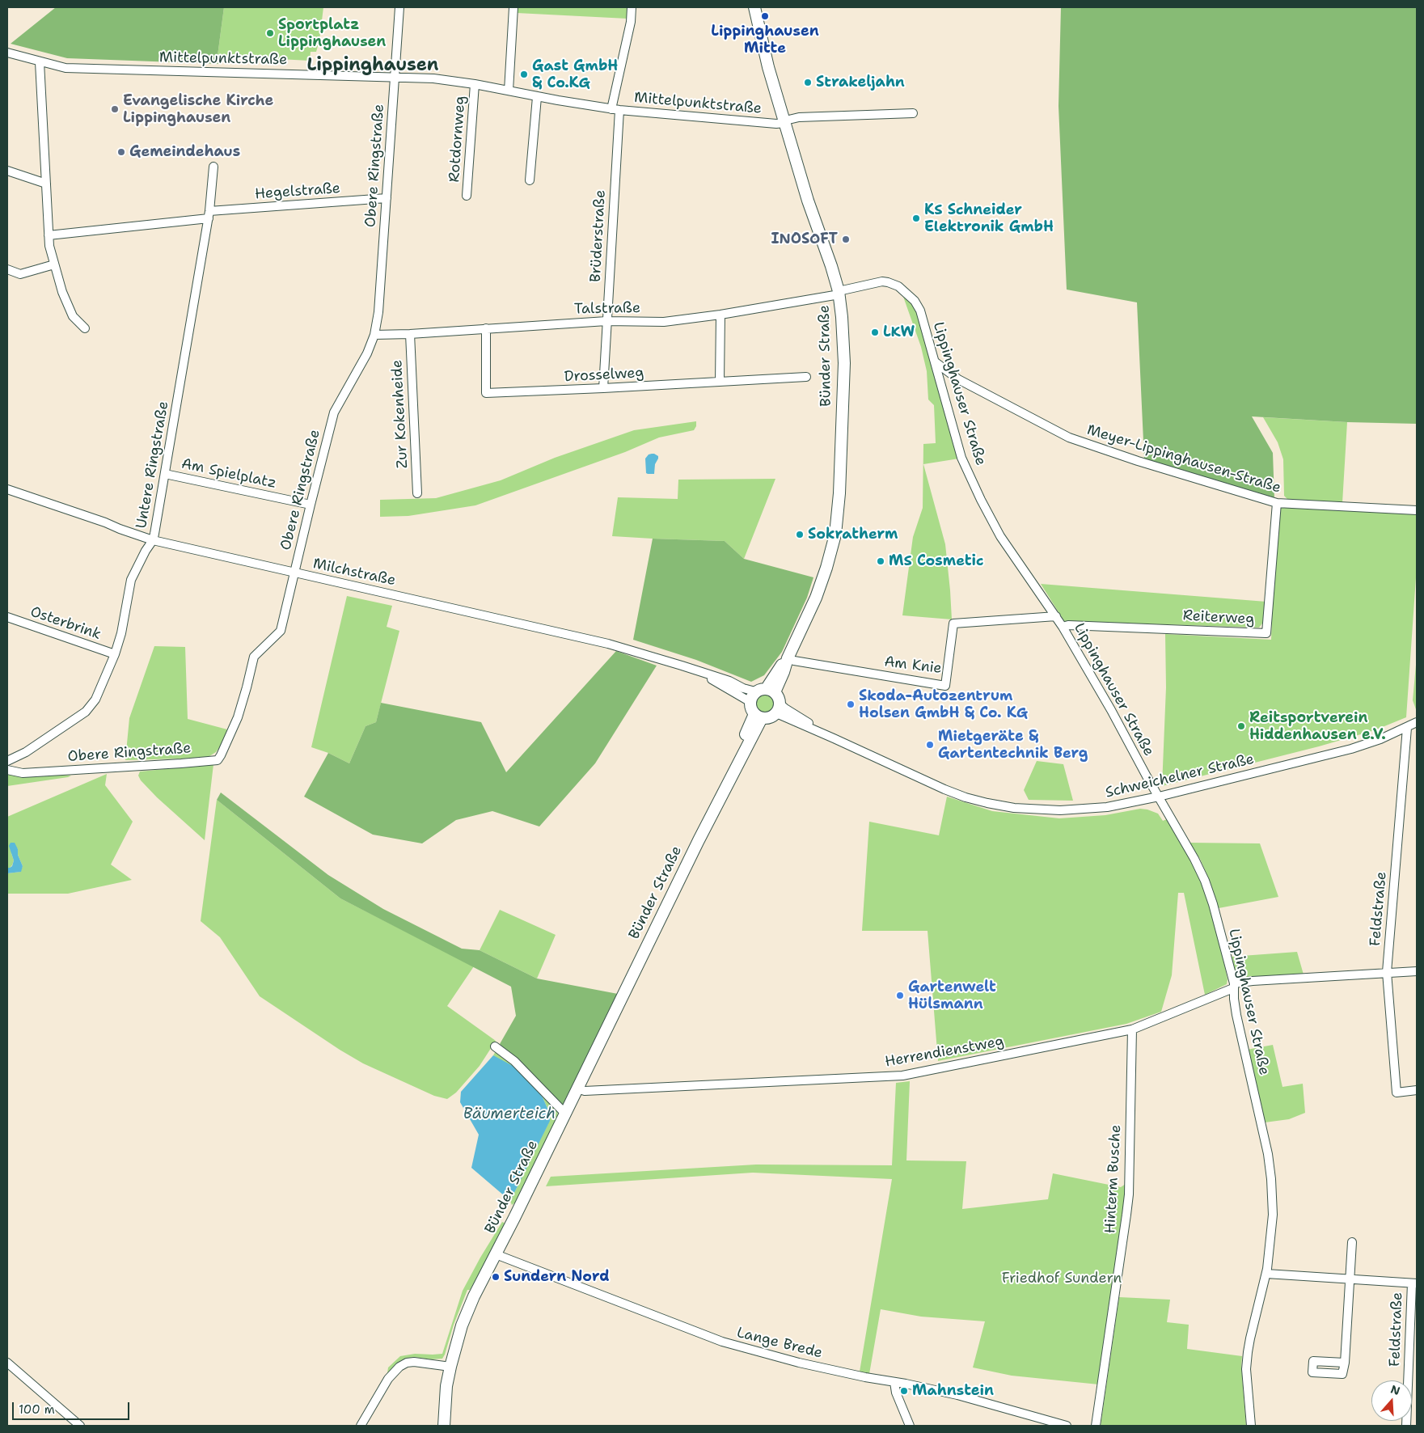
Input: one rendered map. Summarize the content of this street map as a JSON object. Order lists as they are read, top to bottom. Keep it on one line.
{"streets":{"main road":["Bünder Straße"],"street":["Mittelpunktstraße","Rotdornweg","Obere Ringstraße","Hegelstraße","Brüderstraße","Talstraße","Drosselweg","Lippinghauser Straße","Zur Kokenheide","Meyer-Lippinghausen-Straße","Untere Ringstraße","Am Spielplatz","Milchstraße","Reiterweg","Osterbrink","Am Knie","Schweichelner Straße","Feldstraße","Herrendienstweg","Hinterm Busche","Lange Brede"]},"crossings":[["Mittelpunktstraße","Rotdornweg"],["Mittelpunktstraße","Obere Ringstraße"],["Mittelpunktstraße","Brüderstraße"],["Mittelpunktstraße","Bünder Straße"],["Obere Ringstraße","Hegelstraße"],["Obere Ringstraße","Talstraße"],["Obere Ringstraße","Am Spielplatz"],["Obere Ringstraße","Milchstraße"],["Hegelstraße","Untere Ringstraße"],["Brüderstraße","Talstraße"],["Brüderstraße","Drosselweg"],["Talstraße","Bünder Straße"],["Talstraße","Drosselweg"],["Talstraße","Lippinghauser Straße"],["Talstraße","Zur Kokenheide"],["Bünder Straße","Lippinghauser Straße"],["Bünder Straße","Milchstraße"],["Bünder Straße","Am Knie"],["Bünder Straße","Schweichelner Straße"],["Bünder Straße","Herrendienstweg"],["Bünder Straße","Lange Brede"],["Lippinghauser Straße","Meyer-Lippinghausen-Straße"],["Lippinghauser Straße","Reiterweg"],["Lippinghauser Straße","Am Knie"],["Lippinghauser Straße","Schweichelner Straße"],["Lippinghauser Straße","Herrendienstweg"],["Meyer-Lippinghausen-Straße","Reiterweg"],["Untere Ringstraße","Am Spielplatz"],["Untere Ringstraße","Milchstraße"],["Untere Ringstraße","Osterbrink"],["Milchstraße","Schweichelner Straße"],["Schweichelner Straße","Feldstraße"],["Feldstraße","Herrendienstweg"],["Herrendienstweg","Hinterm Busche"]],"districts":["Lippinghausen"],"water":["Bäumerteich"],"parks":["Friedhof Sundern"],"places":["Lippinghausen Mitte","Sportplatz Lippinghausen","Gast GmbH & Co.KG","Strakeljahn","Evangelische Kirche Lippinghausen","Gemeindehaus","KS Schneider Elektronik GmbH","INOSOFT","LKW","Sokratherm","MS Cosmetic","Skoda-Autozentrum Holsen GmbH & Co. KG","Reitsportverein Hiddenhausen e.V.","Mietgeräte & Gartentechnik Berg","Gartenwelt Hülsmann","Sundern Nord","Mahnstein"],"scale_bar":"100 m","north":"top"}
